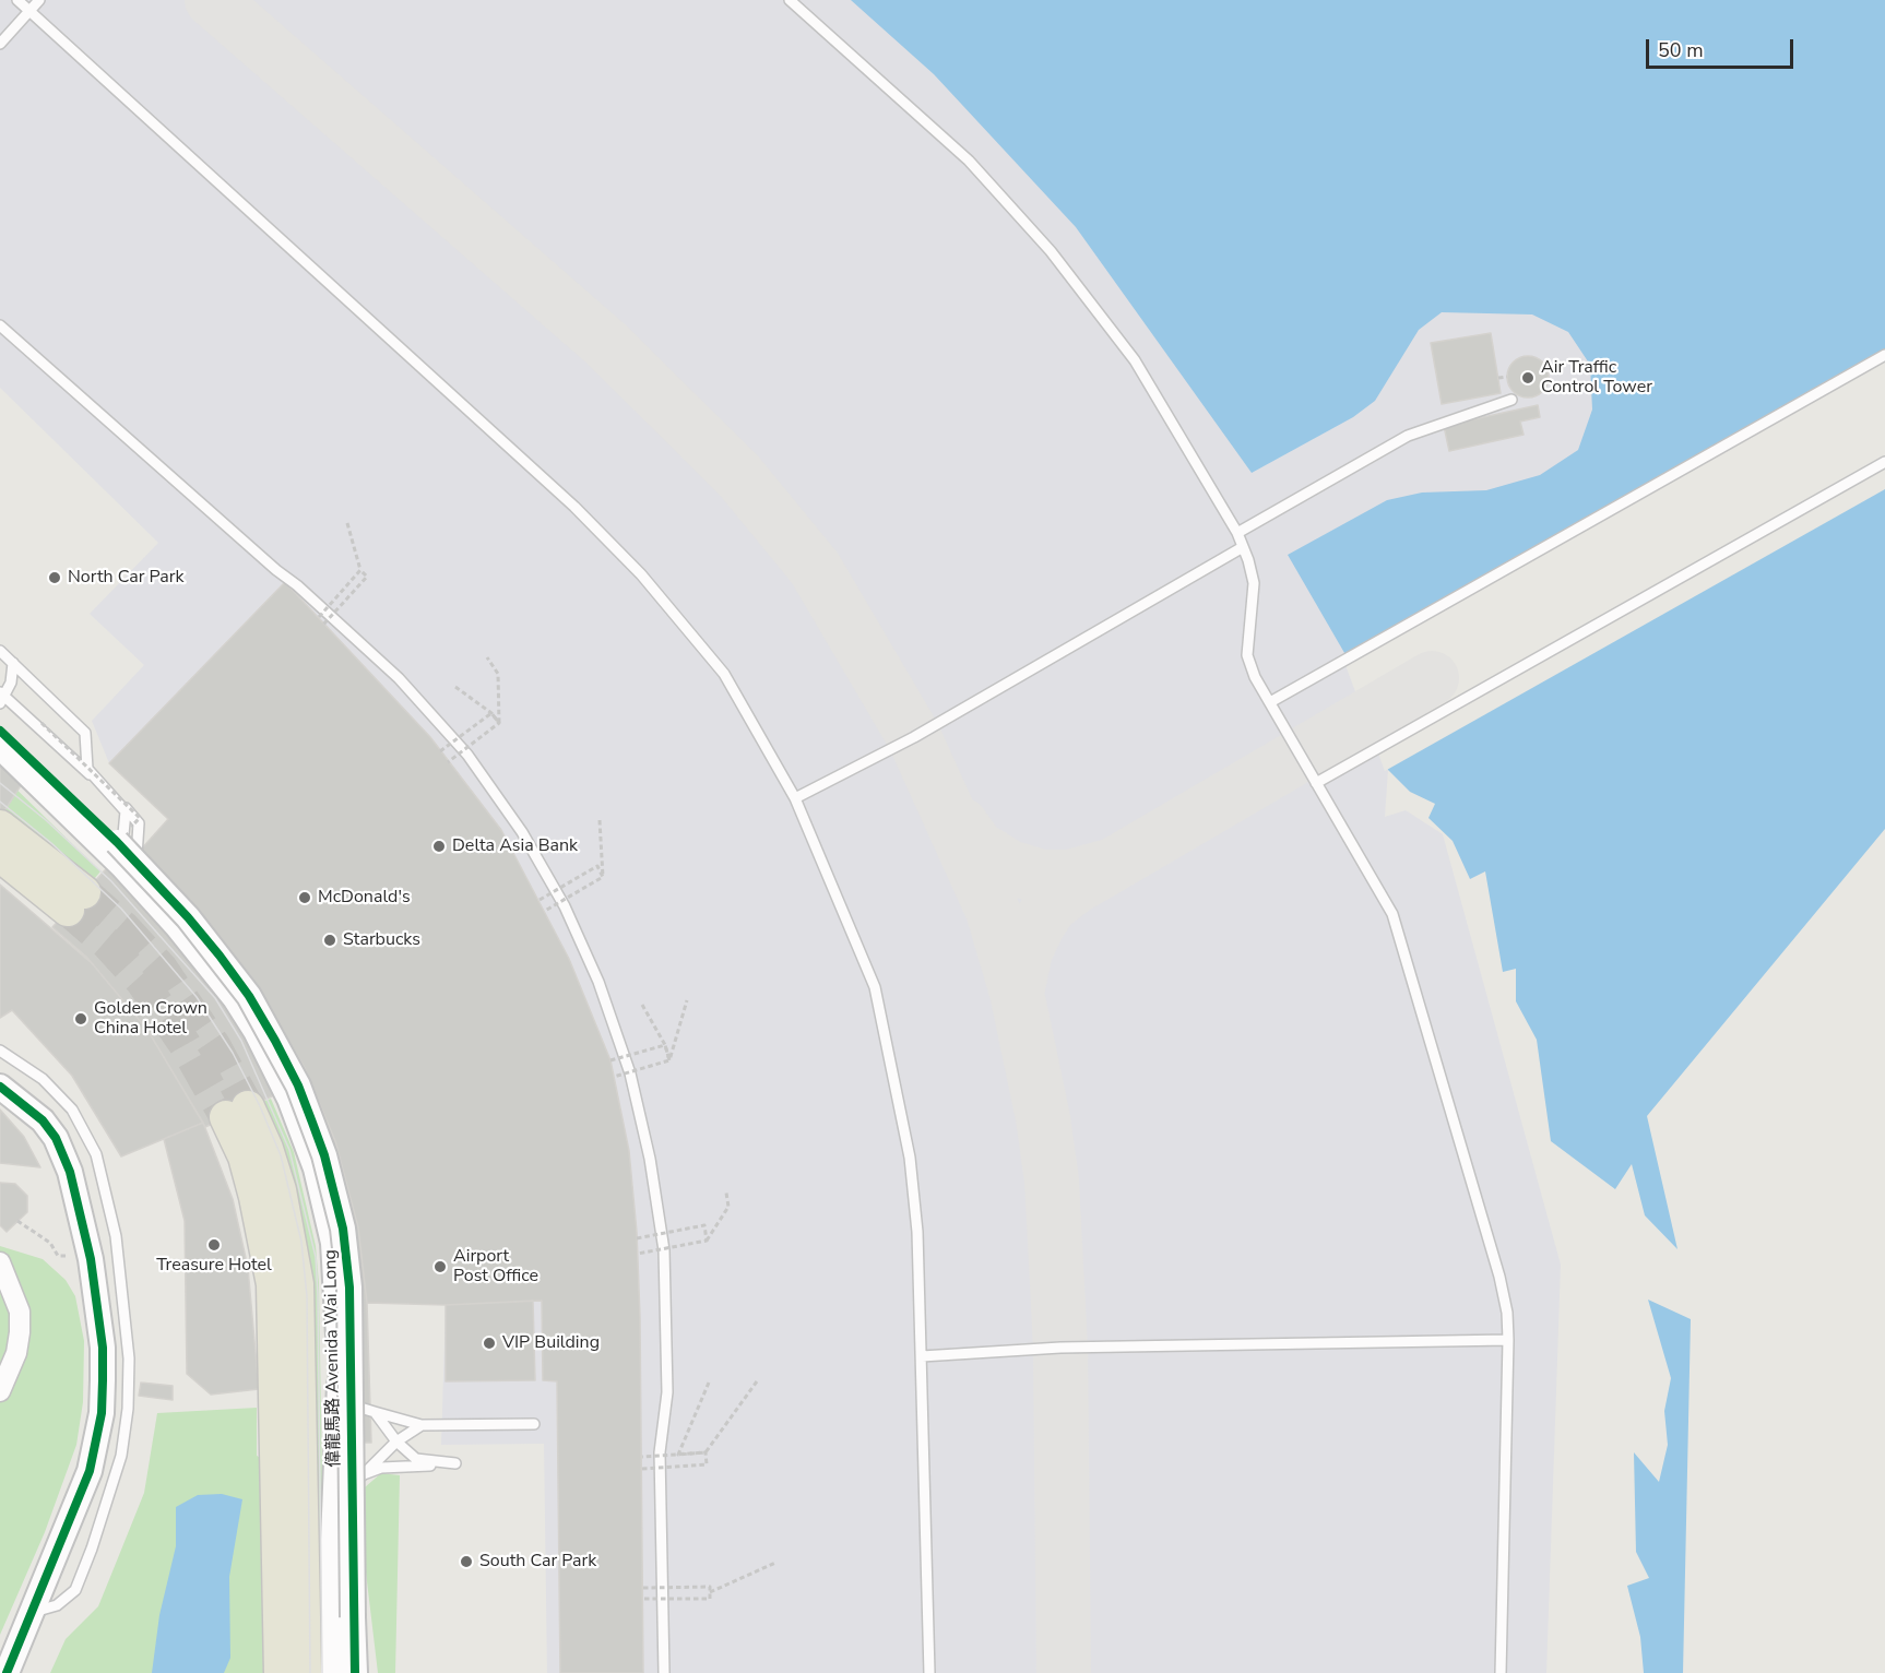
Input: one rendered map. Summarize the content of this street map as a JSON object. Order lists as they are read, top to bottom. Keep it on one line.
{"streets":{"main road":["偉龍馬路 Avenida Wai Long"]},"places":["Air Traffic Control Tower","North Car Park","Delta Asia Bank","McDonald's","Starbucks","Golden Crown China Hotel","Treasure Hotel","Airport Post Office","VIP Building","South Car Park"],"scale_bar":"50 m"}
